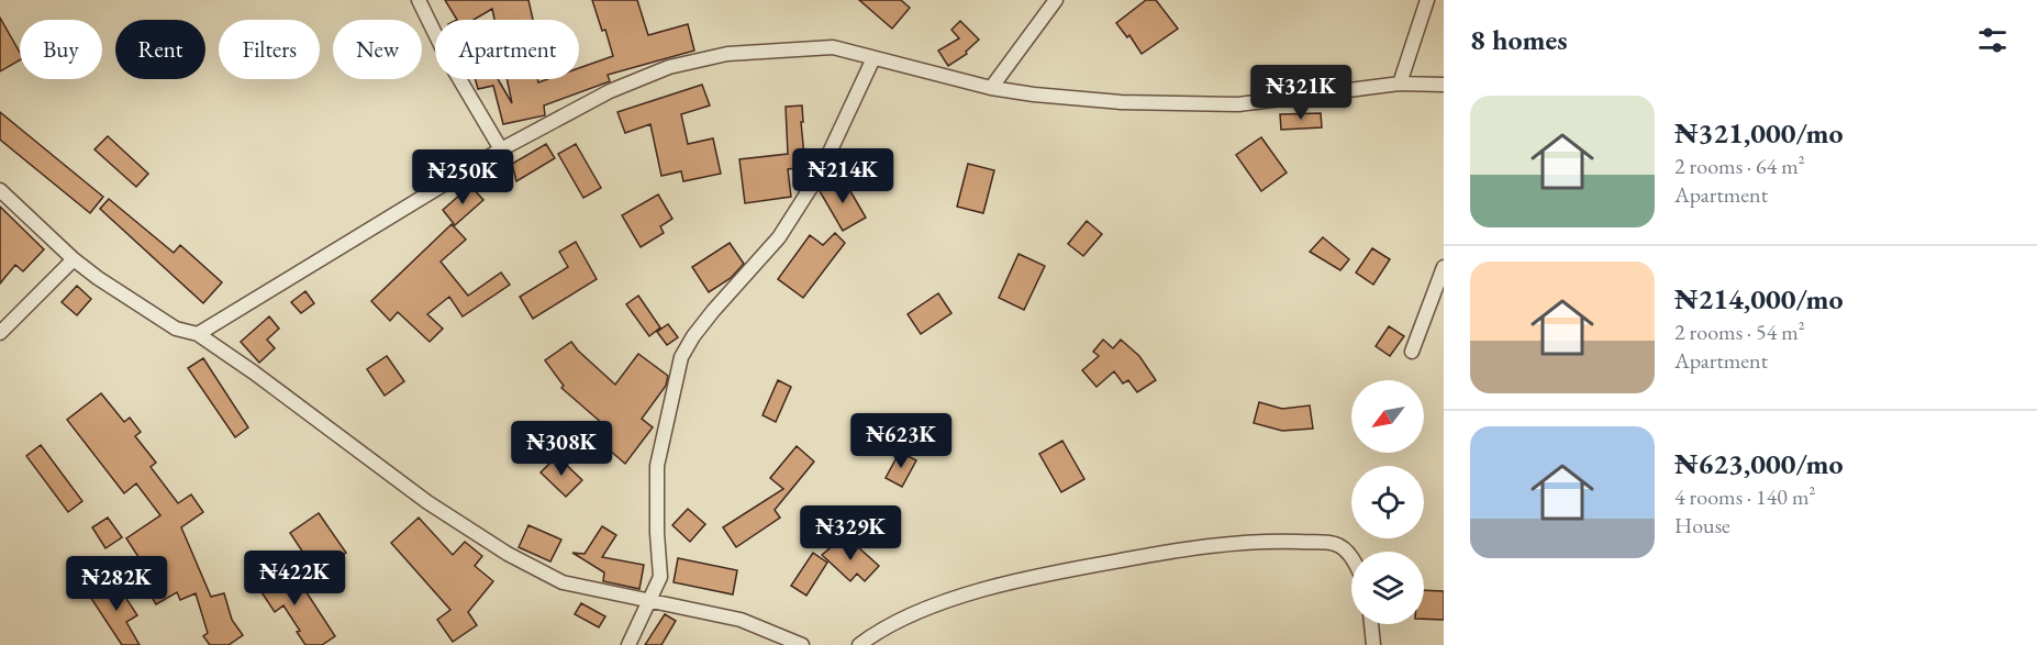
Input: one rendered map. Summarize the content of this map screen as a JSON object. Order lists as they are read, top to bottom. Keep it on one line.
{"north":"bottom left","page":{"heading":"8 homes","chip":["Buy","Rent","Filters","New","Apartment"],"price":["₦321K","₦214K","₦250K","₦623K","₦308K","₦329K","₦422K","₦282K"],"list":[{"name":"₦321,000/mo","note":"2 rooms · 64 m² · Apartment"},{"name":"₦214,000/mo","note":"2 rooms · 54 m² · Apartment"},{"name":"₦623,000/mo","note":"4 rooms · 140 m² · House"}]}}
